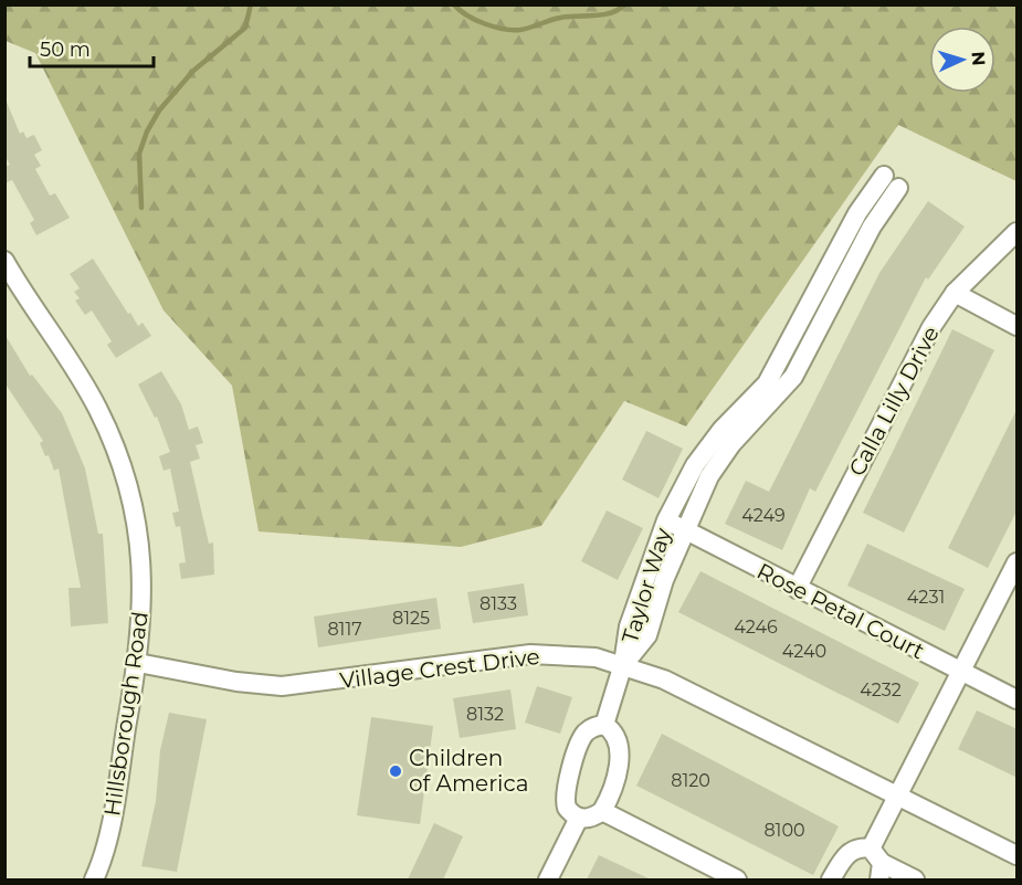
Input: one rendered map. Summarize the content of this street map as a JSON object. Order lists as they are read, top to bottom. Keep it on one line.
{"streets":{"street":["Calla Lilly Drive","Taylor Way","Rose Petal Court","Village Crest Drive","Hillsborough Road"]},"crossings":[["Calla Lilly Drive","Rose Petal Court"],["Taylor Way","Rose Petal Court"],["Taylor Way","Village Crest Drive"],["Village Crest Drive","Hillsborough Road"]],"places":["Children of America"],"house_numbers":["4249","4231","8133","8125","4246","8117","4240","4232","8132","8120","8100"],"scale_bar":"50 m","north":"right"}
